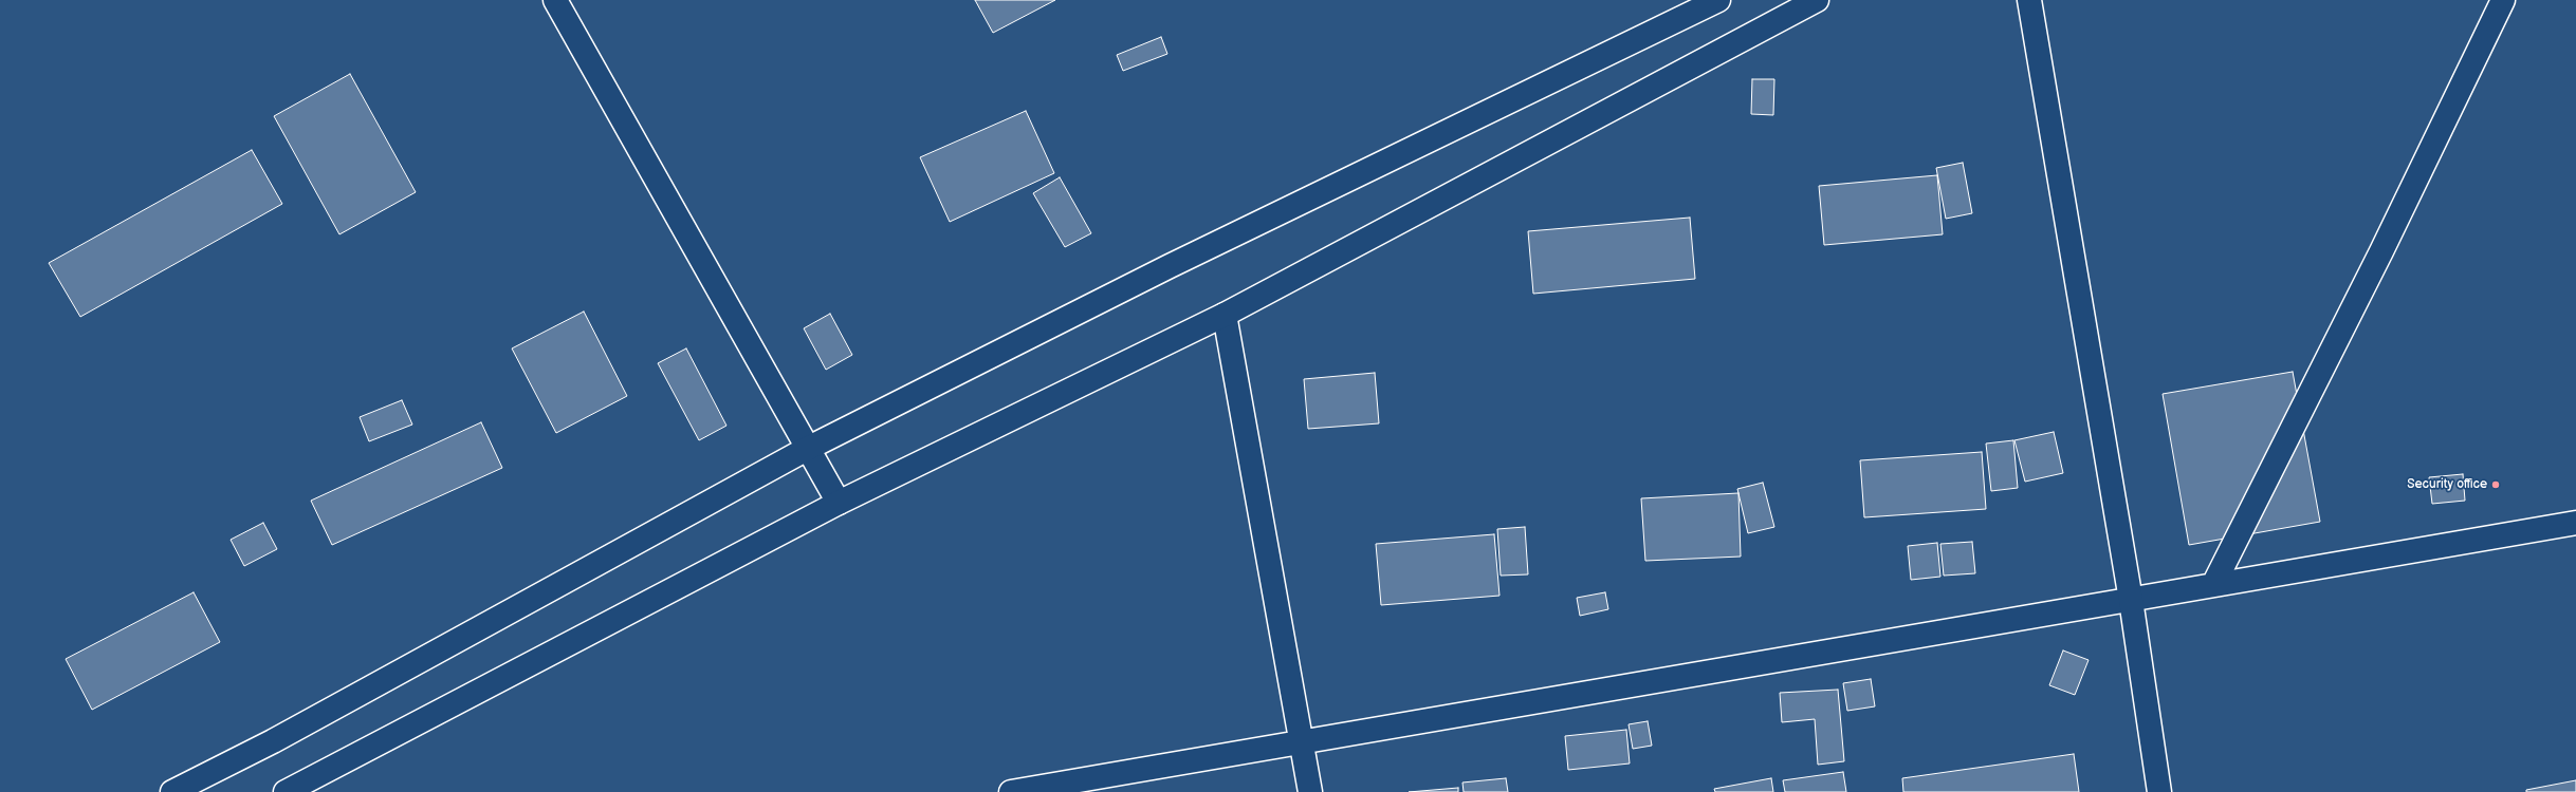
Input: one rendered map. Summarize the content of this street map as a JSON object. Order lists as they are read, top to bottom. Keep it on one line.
{"places":["Security office"]}
